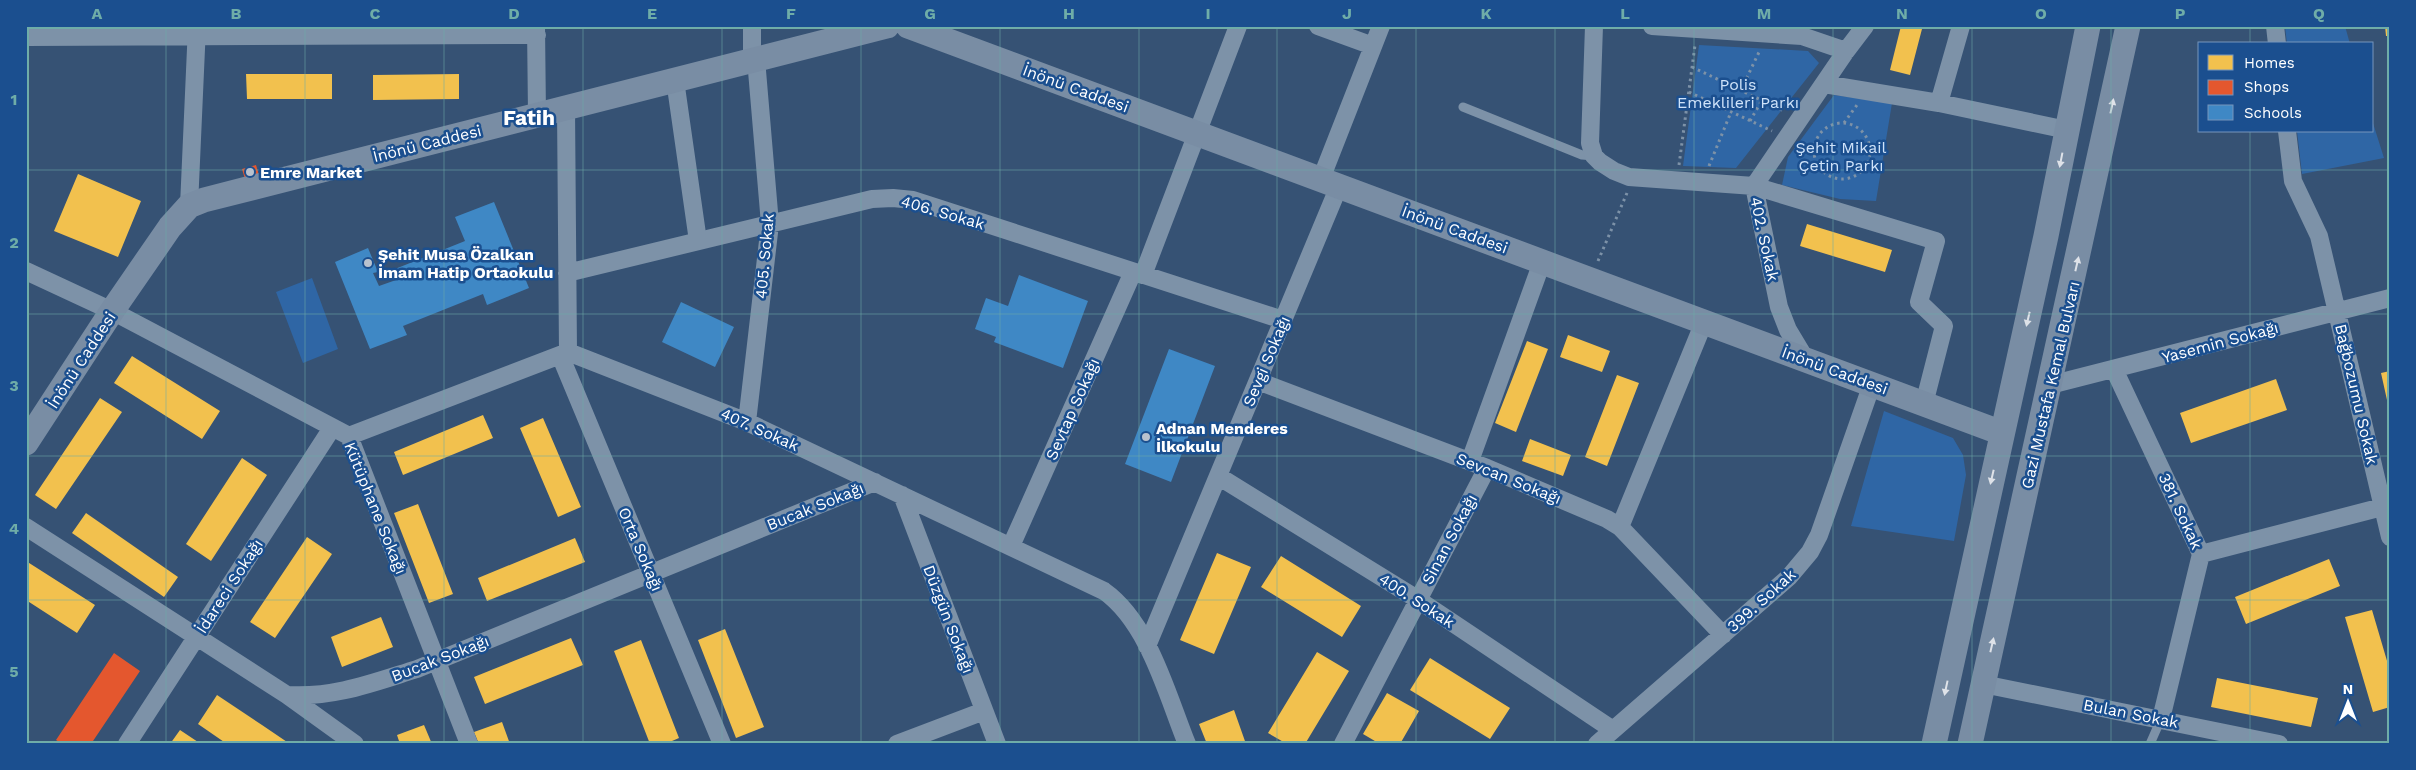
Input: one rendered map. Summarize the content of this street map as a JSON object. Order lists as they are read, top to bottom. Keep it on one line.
{"streets":{"street":["İnönü Caddesi","406. Sokak","402. Sokak","405. Sokak","Yasemin Sokağı","Sevgi Sokağı","Gazi Mustafa Kemal Bulvarı","Bağbozumu Sokak","Sevtap Sokağı","407. Sokak","Sevcan Sokağı","Bucak Sokağı","Kütüphane Sokağı","381. Sokak","Sinan Sokağı","Orta Sokağı","İdareci Sokağı","400. Sokak","399. Sokak","Düzgün Sokağı","Bulan Sokak"]},"crossings":[["İnönü Caddesi","402. Sokak"],["İnönü Caddesi","405. Sokak"],["İnönü Caddesi","Sevgi Sokağı"],["İnönü Caddesi","Sevtap Sokağı"],["İnönü Caddesi","Kütüphane Sokağı"],["İnönü Caddesi","399. Sokak"],["406. Sokak","405. Sokak"],["406. Sokak","Sevgi Sokağı"],["406. Sokak","Sevtap Sokağı"],["405. Sokak","407. Sokak"],["Yasemin Sokağı","Gazi Mustafa Kemal Bulvarı"],["Yasemin Sokağı","Bağbozumu Sokak"],["Yasemin Sokağı","381. Sokak"],["Sevgi Sokağı","407. Sokak"],["Sevgi Sokağı","Sevcan Sokağı"],["Sevgi Sokağı","400. Sokak"],["Gazi Mustafa Kemal Bulvarı","Bulan Sokak"],["Sevtap Sokağı","407. Sokak"],["407. Sokak","Bucak Sokağı"],["407. Sokak","Orta Sokağı"],["407. Sokak","Düzgün Sokağı"],["Sevcan Sokağı","Sinan Sokağı"],["Sevcan Sokağı","399. Sokak"],["Bucak Sokağı","Kütüphane Sokağı"],["Bucak Sokağı","Orta Sokağı"],["Kütüphane Sokağı","İdareci Sokağı"],["381. Sokak","Bulan Sokak"],["Sinan Sokağı","400. Sokak"],["400. Sokak","399. Sokak"]],"districts":["Fatih"],"parks":["Polis Emeklileri Parkı","Şehit Mikail Çetin Parkı"],"places":["Emre Market","Şehit Musa Özalkan İmam Hatip Ortaokulu","Adnan Menderes İlkokulu"],"legend":["Homes","Shops","Schools"],"north":"top","grid":{"columns":["A","B","C","D","E","F","G","H","I","J","K","L","M","N","O","P","Q"],"rows":["1","2","3","4","5"]}}
